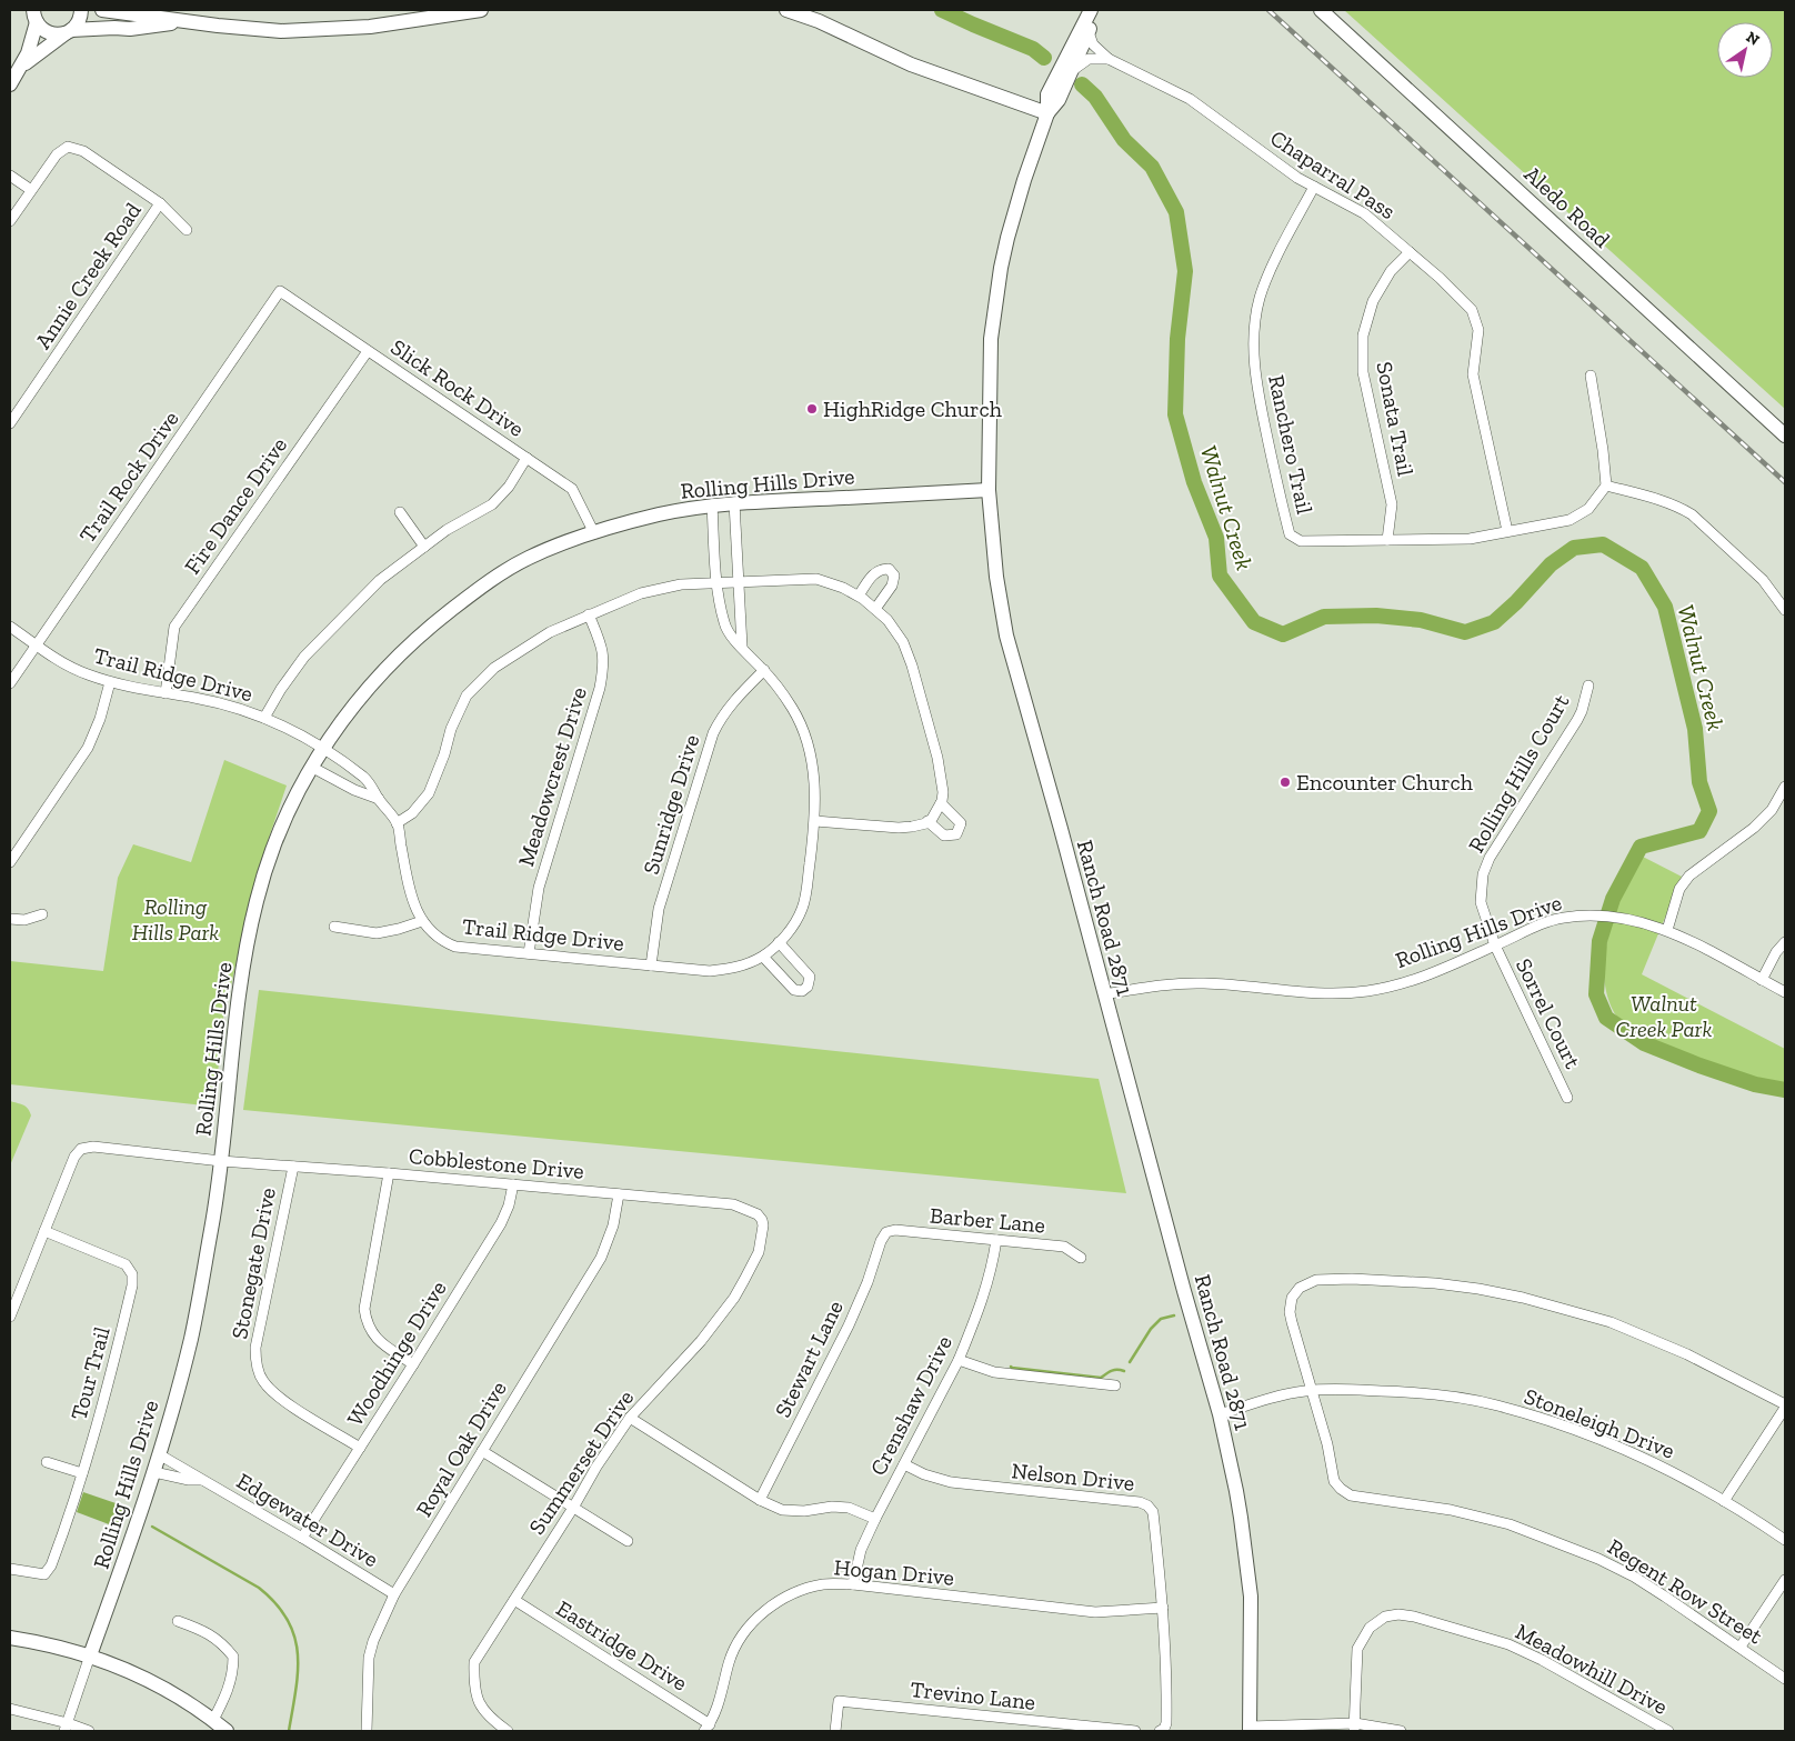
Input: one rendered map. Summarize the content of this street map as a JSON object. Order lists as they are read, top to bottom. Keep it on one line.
{"streets":{"street":["Chaparral Pass","Aledo Road","Annie Creek Road","Slick Rock Drive","Sonata Trail","Ranchero Trail","Trail Rock Drive","Rolling Hills Drive","Fire Dance Drive","Trail Ridge Drive","Rolling Hills Court","Meadowcrest Drive","Sunridge Drive","Ranch Road 2871","Sorrel Court","Cobblestone Drive","Barber Lane","Stonegate Drive","Woodhinge Drive","Stewart Lane","Tour Trail","Crenshaw Drive","Stoneleigh Drive","Royal Oak Drive","Summerset Drive","Nelson Drive","Edgewater Drive","Hogan Drive","Regent Row Street","Eastridge Drive","Meadowhill Drive","Trevino Lane"]},"crossings":[["Chaparral Pass","Sonata Trail"],["Chaparral Pass","Ranchero Trail"],["Chaparral Pass","Ranch Road 2871"],["Slick Rock Drive","Trail Rock Drive"],["Slick Rock Drive","Rolling Hills Drive"],["Slick Rock Drive","Fire Dance Drive"],["Sonata Trail","Ranchero Trail"],["Trail Rock Drive","Trail Ridge Drive"],["Rolling Hills Drive","Trail Ridge Drive"],["Rolling Hills Drive","Rolling Hills Court"],["Rolling Hills Drive","Ranch Road 2871"],["Rolling Hills Drive","Sorrel Court"],["Rolling Hills Drive","Cobblestone Drive"],["Rolling Hills Drive","Edgewater Drive"],["Fire Dance Drive","Trail Ridge Drive"],["Trail Ridge Drive","Meadowcrest Drive"],["Trail Ridge Drive","Sunridge Drive"],["Rolling Hills Court","Sorrel Court"],["Ranch Road 2871","Stoneleigh Drive"],["Cobblestone Drive","Stonegate Drive"],["Cobblestone Drive","Woodhinge Drive"],["Cobblestone Drive","Tour Trail"],["Cobblestone Drive","Royal Oak Drive"],["Cobblestone Drive","Summerset Drive"],["Barber Lane","Stewart Lane"],["Barber Lane","Crenshaw Drive"],["Stonegate Drive","Woodhinge Drive"],["Woodhinge Drive","Edgewater Drive"],["Crenshaw Drive","Nelson Drive"],["Crenshaw Drive","Hogan Drive"],["Stoneleigh Drive","Regent Row Street"],["Royal Oak Drive","Edgewater Drive"],["Summerset Drive","Eastridge Drive"],["Nelson Drive","Hogan Drive"],["Hogan Drive","Eastridge Drive"]],"water":["Walnut Creek"],"parks":["Rolling Hills Park","Walnut Creek Park"],"places":["HighRidge Church","Encounter Church"],"north":"top right"}
